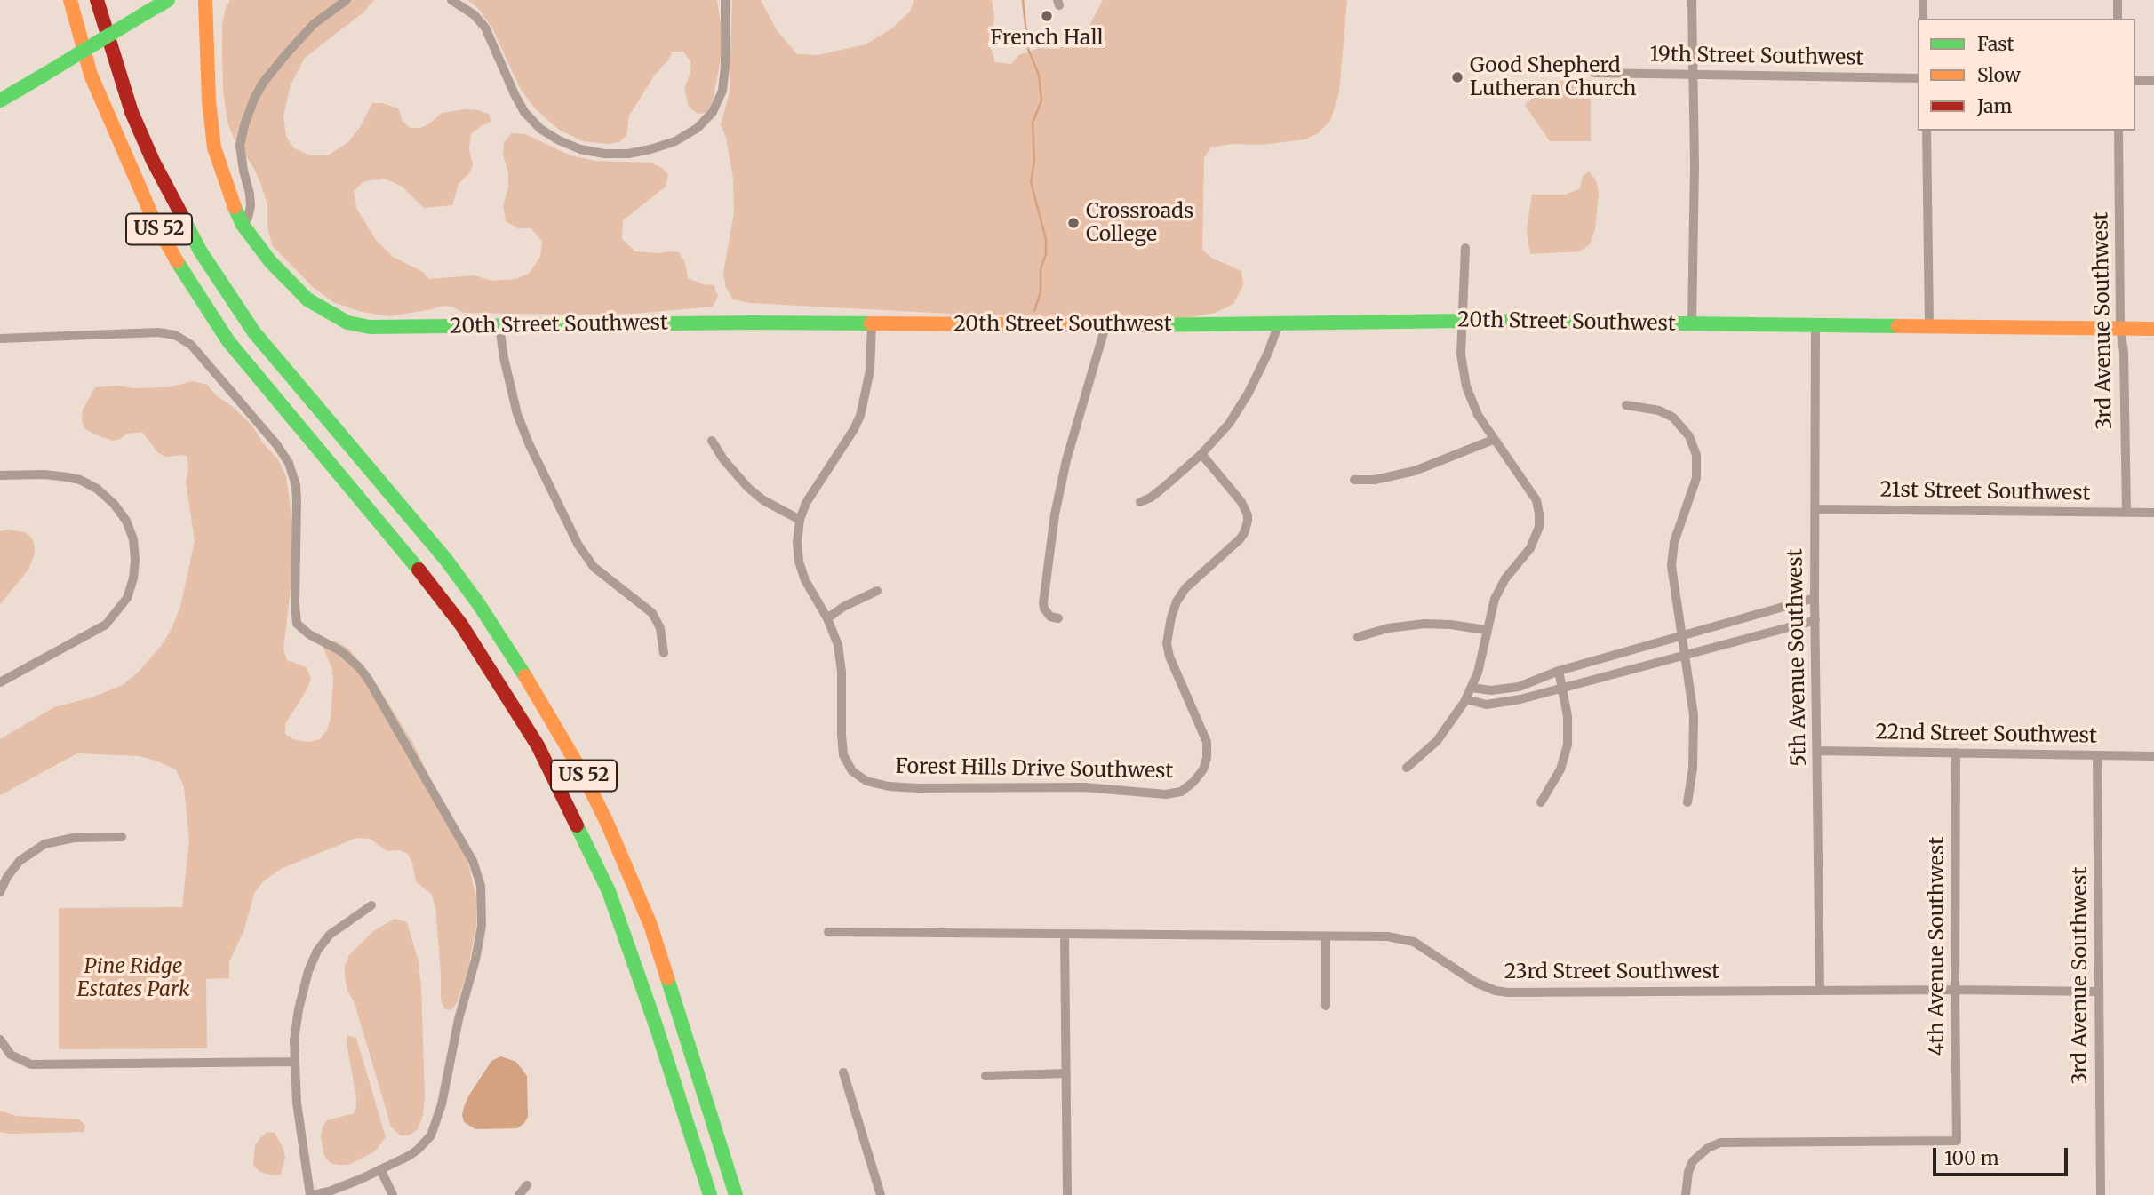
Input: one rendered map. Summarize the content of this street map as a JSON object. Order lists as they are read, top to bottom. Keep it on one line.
{"streets":{"main road":["US 52","20th Street Southwest"],"street":["19th Street Southwest","3rd Avenue Southwest","21st Street Southwest","5th Avenue Southwest","22nd Street Southwest","Forest Hills Drive Southwest","4th Avenue Southwest","23rd Street Southwest"]},"crossings":[["3rd Avenue Southwest","20th Street Southwest"],["3rd Avenue Southwest","21st Street Southwest"],["3rd Avenue Southwest","22nd Street Southwest"],["3rd Avenue Southwest","23rd Street Southwest"],["20th Street Southwest","5th Avenue Southwest"],["20th Street Southwest","Forest Hills Drive Southwest"],["21st Street Southwest","5th Avenue Southwest"],["5th Avenue Southwest","22nd Street Southwest"],["5th Avenue Southwest","23rd Street Southwest"],["22nd Street Southwest","4th Avenue Southwest"],["4th Avenue Southwest","23rd Street Southwest"]],"parks":["Pine Ridge Estates Park"],"places":["French Hall","Good Shepherd Lutheran Church","Crossroads College"],"legend":["Fast","Slow","Jam"],"scale_bar":"100 m"}
